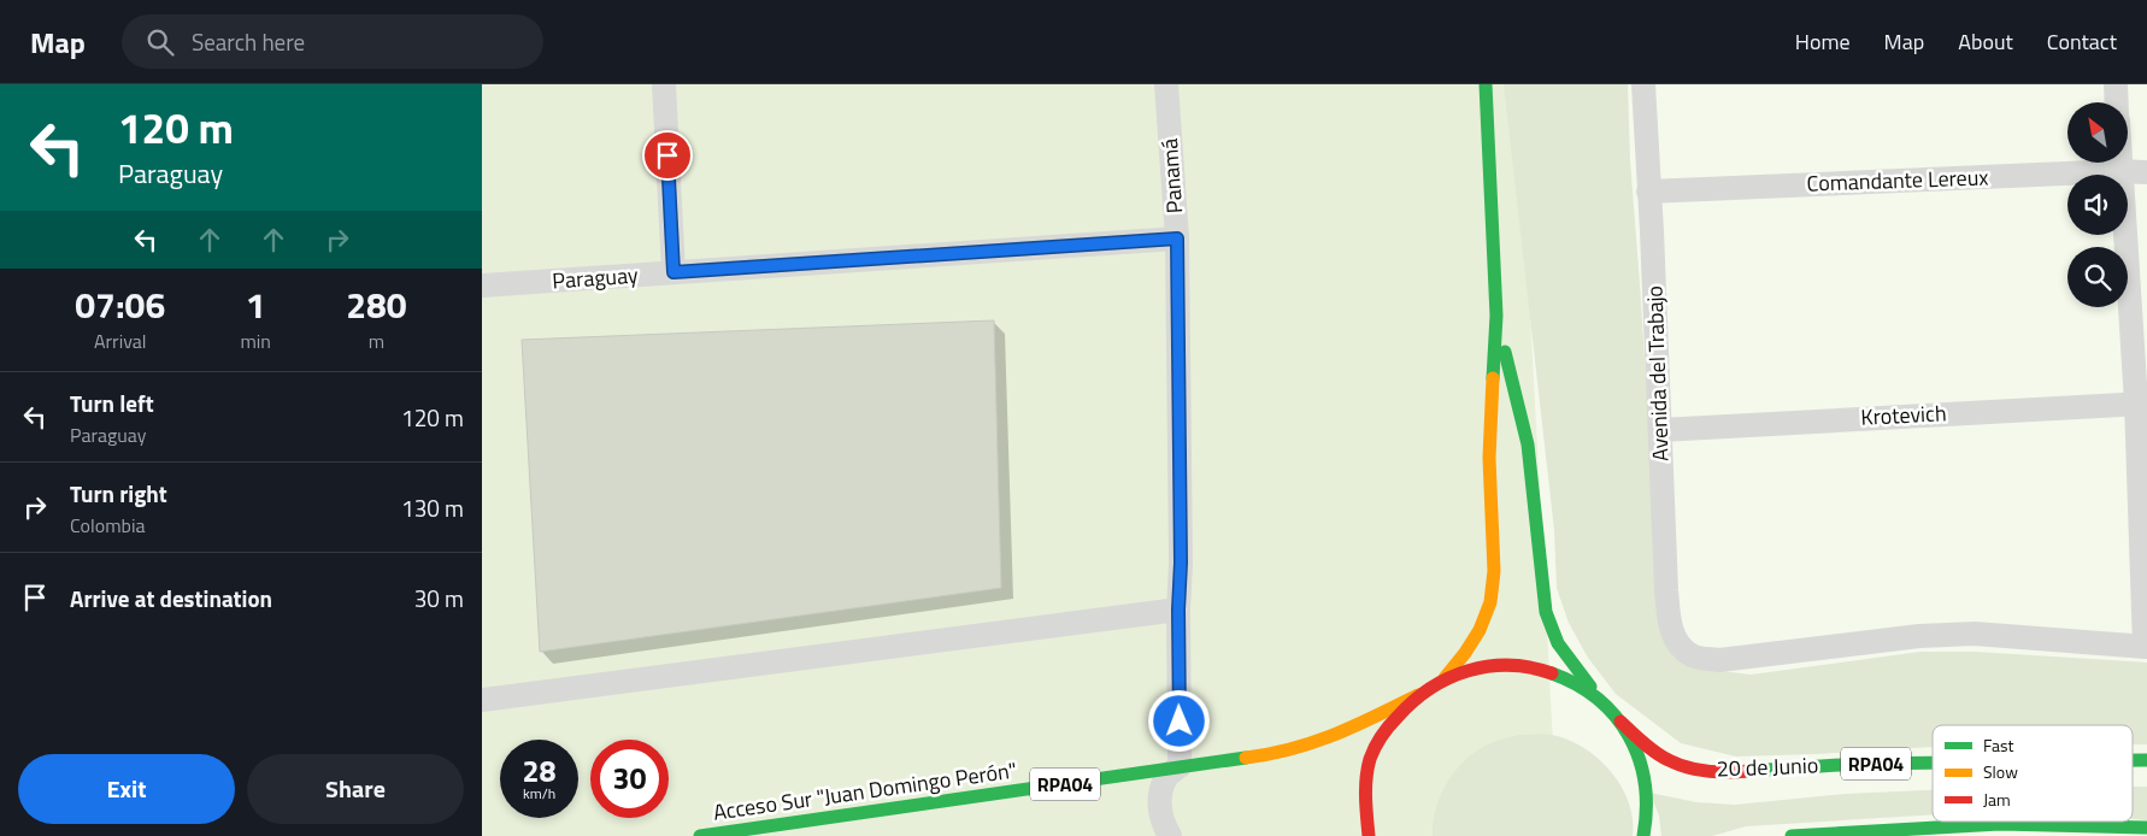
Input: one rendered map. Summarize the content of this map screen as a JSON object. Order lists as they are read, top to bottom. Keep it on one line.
{"streets":{"main road":["RPA04","20 de Junio","Acceso Sur \"Juan Domingo Perón\""],"street":["Panamá","Comandante Lereux","Paraguay","Avenida del Trabajo","Krotevich"]},"crossings":[["Panamá","Paraguay"],["Panamá","Acceso Sur \"Juan Domingo Perón\""],["Comandante Lereux","Avenida del Trabajo"],["Avenida del Trabajo","Krotevich"],["RPA04","20 de Junio"],["RPA04","Acceso Sur \"Juan Domingo Perón\""]],"legend":["Fast","Slow","Jam"],"north":"top left","page":{"header":"Map","search":"Search here","nav":["Home","Map","About","Contact"],"turn":["120 m","Paraguay"],"eta":["07:06","Arrival","1","min","280","m"],"list":[{"name":"Turn left","note":"Paraguay","value":"120 m"},{"name":"Turn right","note":"Colombia","value":"130 m"},{"name":"Arrive at destination","value":"30 m"}],"speed":"28 km/h","limit":"30","buttons":["Exit","Share"]}}
